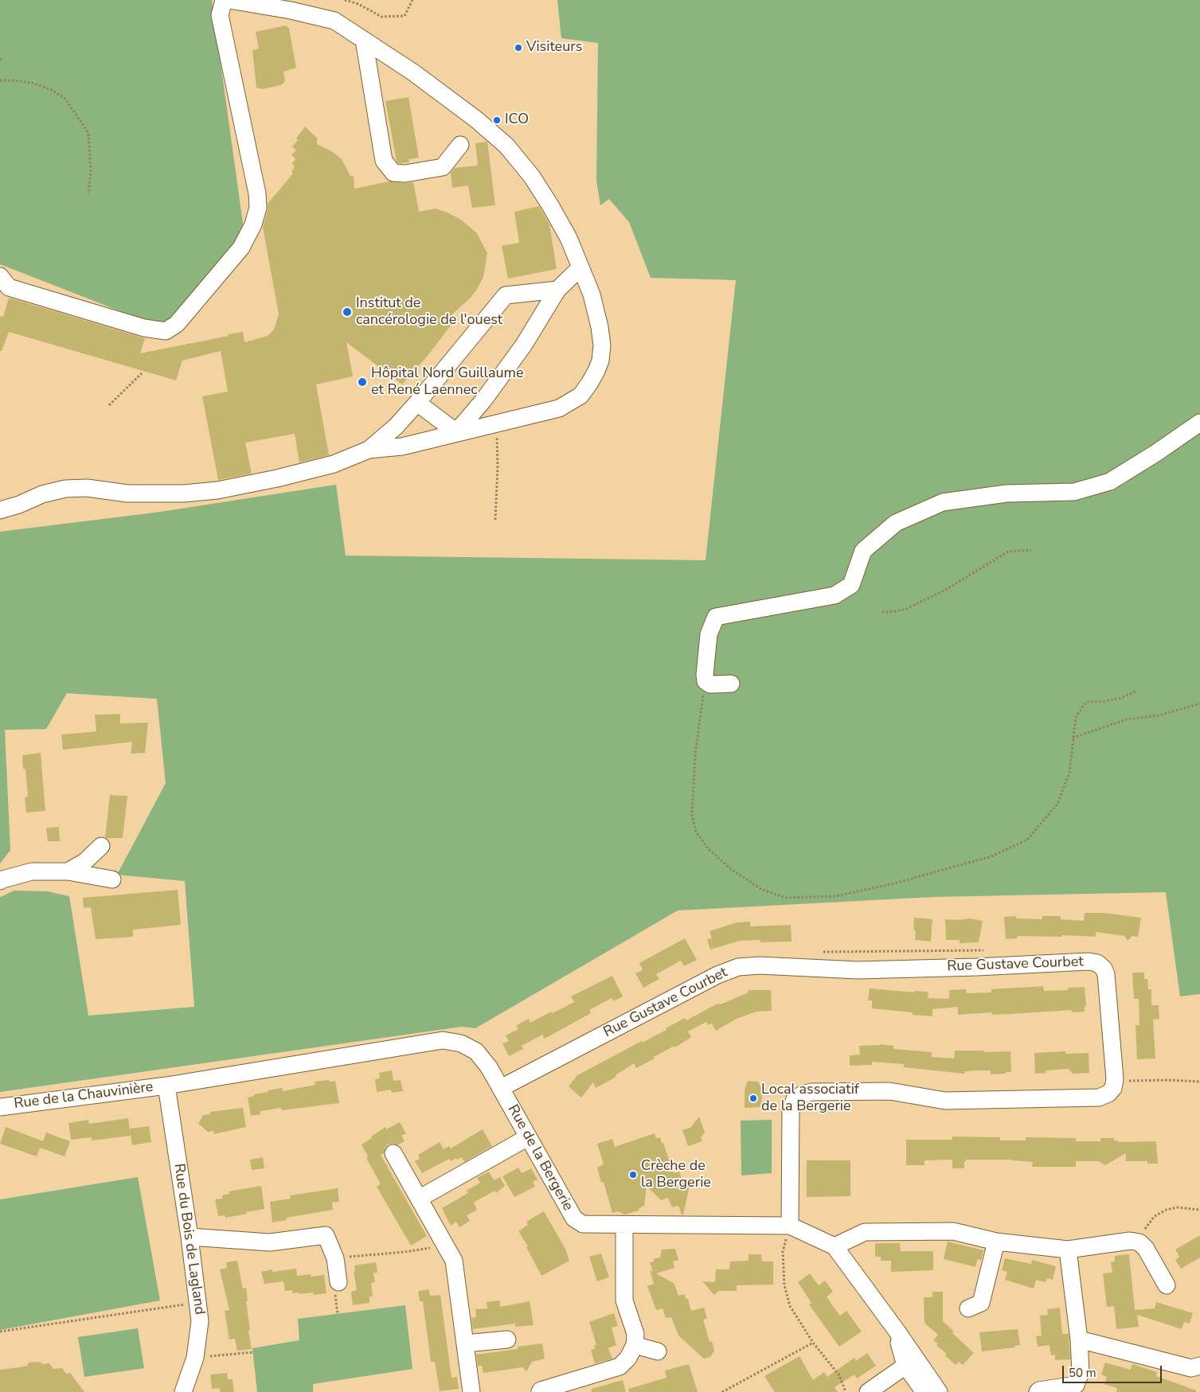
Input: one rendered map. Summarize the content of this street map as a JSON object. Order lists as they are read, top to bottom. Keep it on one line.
{"streets":{"street":["Rue Gustave Courbet","Rue de la Chauvinière","Rue de la Bergerie","Rue du Bois de Lagland"]},"crossings":[["Rue Gustave Courbet","Rue de la Bergerie"],["Rue de la Chauvinière","Rue de la Bergerie"],["Rue de la Chauvinière","Rue du Bois de Lagland"],["Rue de la Bergerie","Rue du Bois de Lagland"]],"places":["Visiteurs","ICO","Institut de cancérologie de l'ouest","Hôpital Nord Guillaume et René Laennec","Local associatif de la Bergerie","Crèche de la Bergerie"],"scale_bar":"50 m"}
